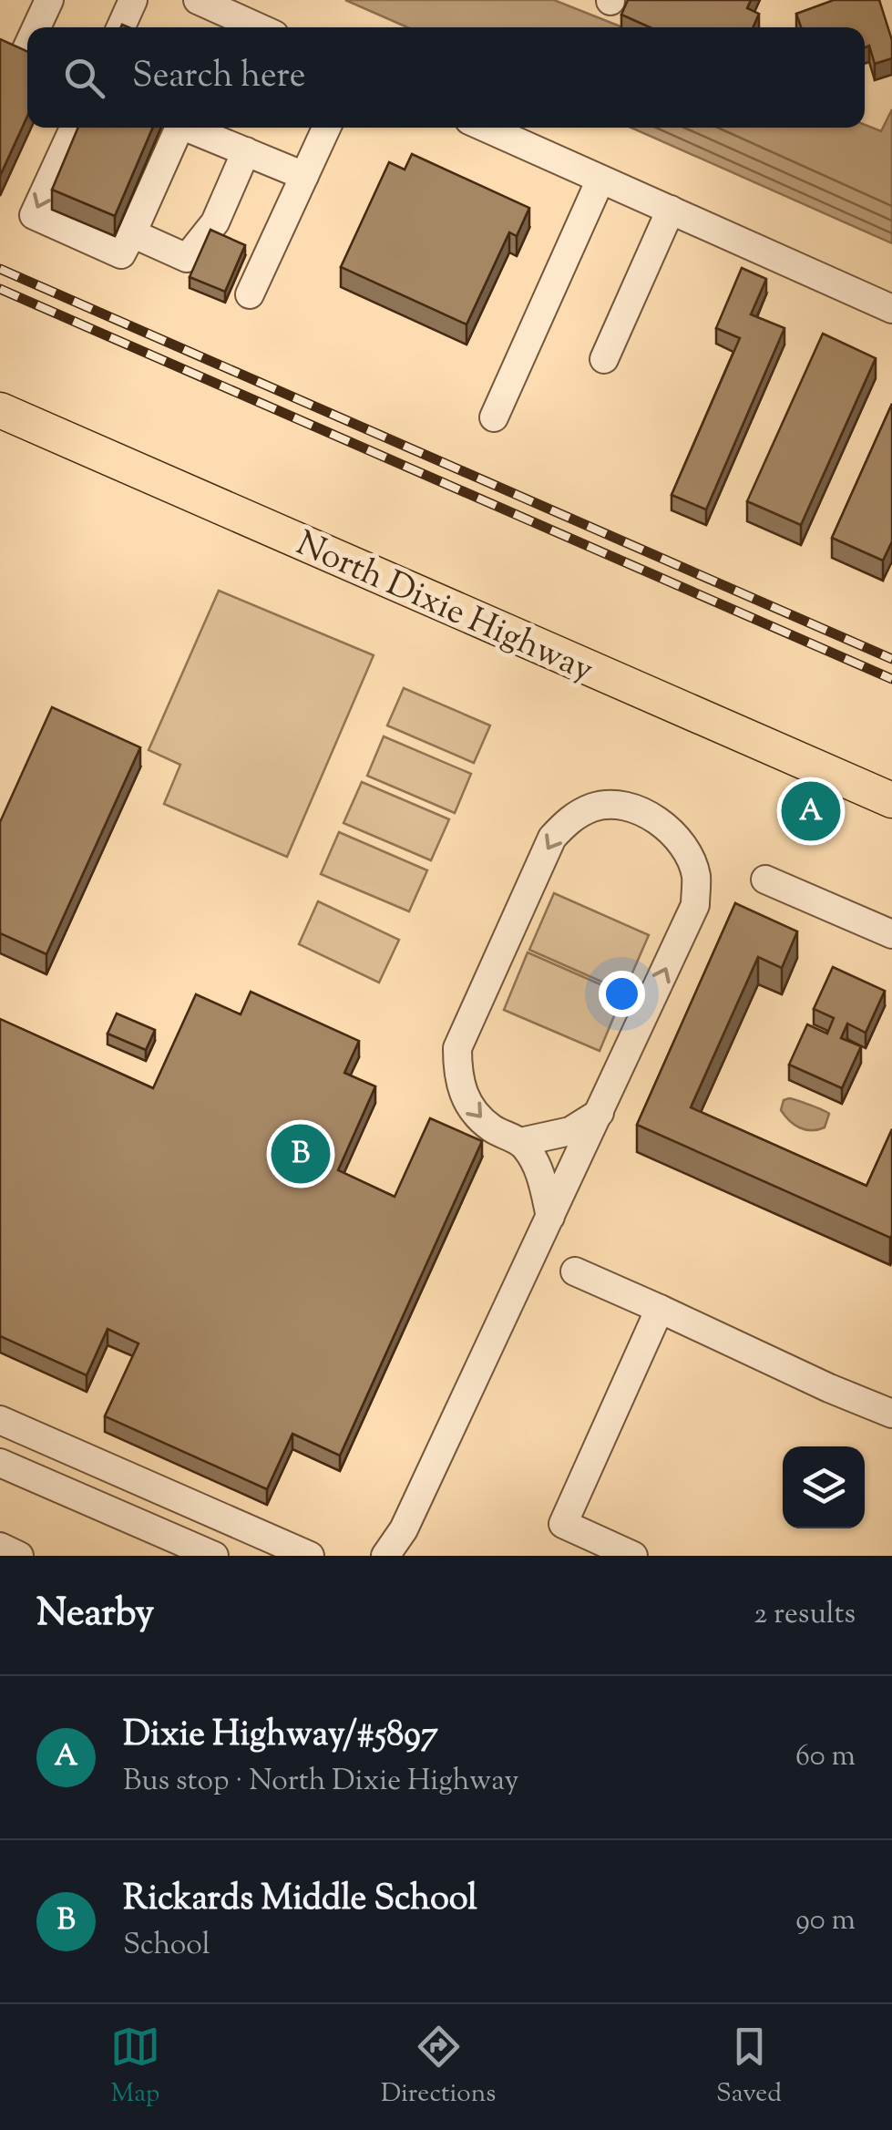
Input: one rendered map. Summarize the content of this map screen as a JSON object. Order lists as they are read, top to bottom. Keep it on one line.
{"streets":{"main road":["North Dixie Highway"]},"page":{"search":"Search here","pins":["A","B"],"heading":["Nearby","2 results"],"list":[{"mark":"A","name":"Dixie Highway/#5897","note":"Bus stop · North Dixie Highway","value":"60 m"},{"mark":"B","name":"Rickards Middle School","note":"School","value":"90 m"}],"nav":["Map","Directions","Saved"]}}
